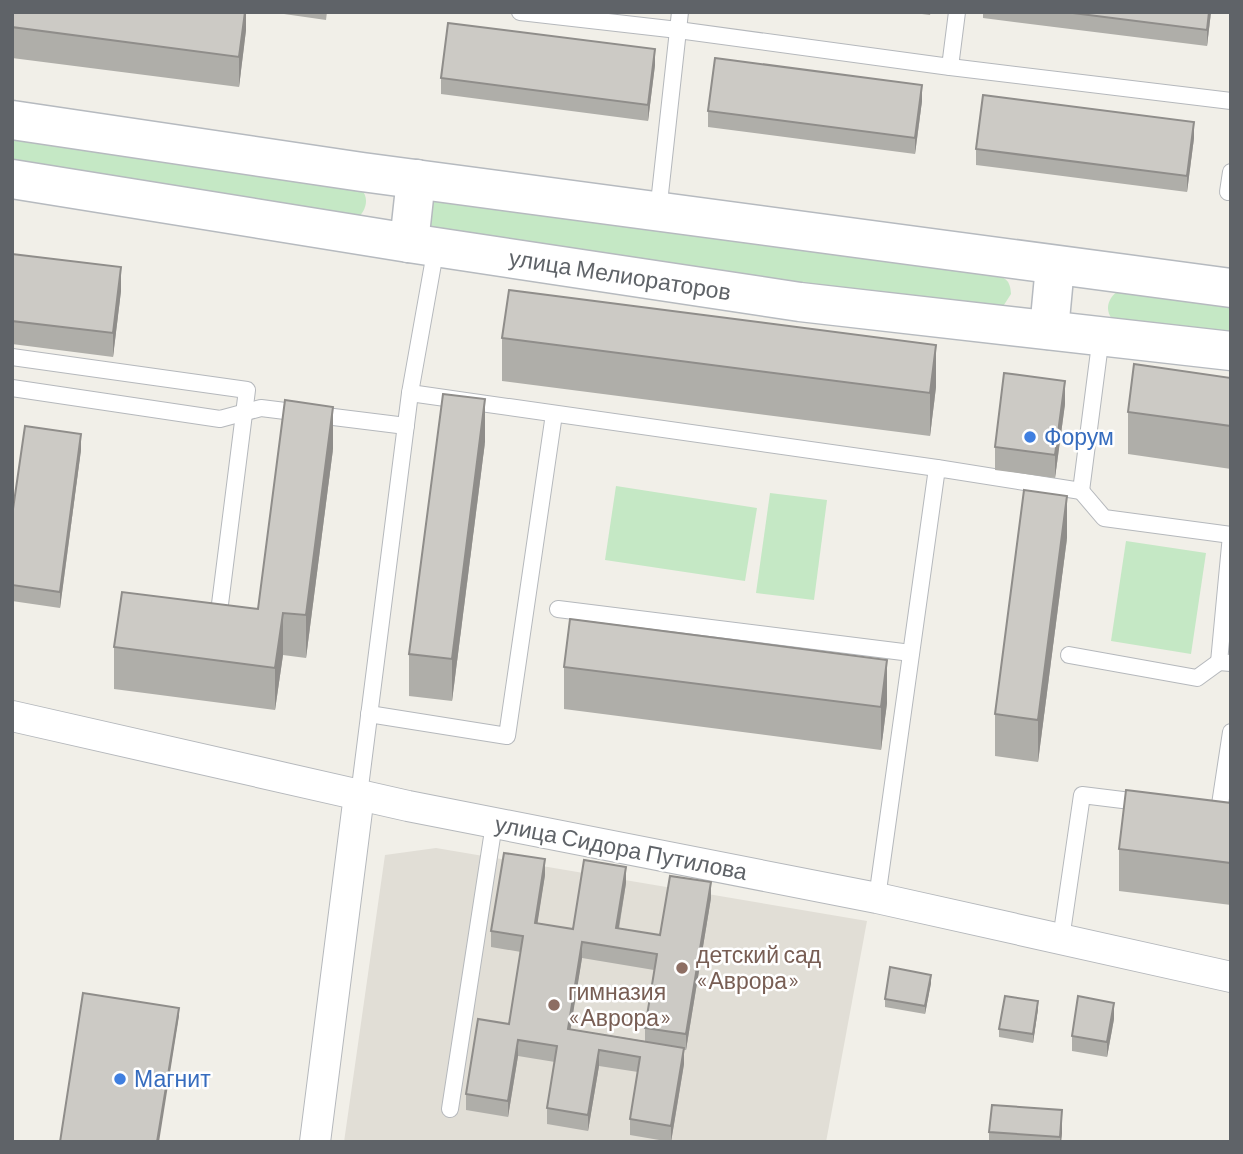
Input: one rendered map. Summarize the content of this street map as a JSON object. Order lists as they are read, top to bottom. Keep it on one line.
{"streets":{"street":["улица Мелиораторов","улица Сидора Путилова"]},"places":["Форум","детский сад «Аврора»","гимназия «Аврора»","Магнит"]}
